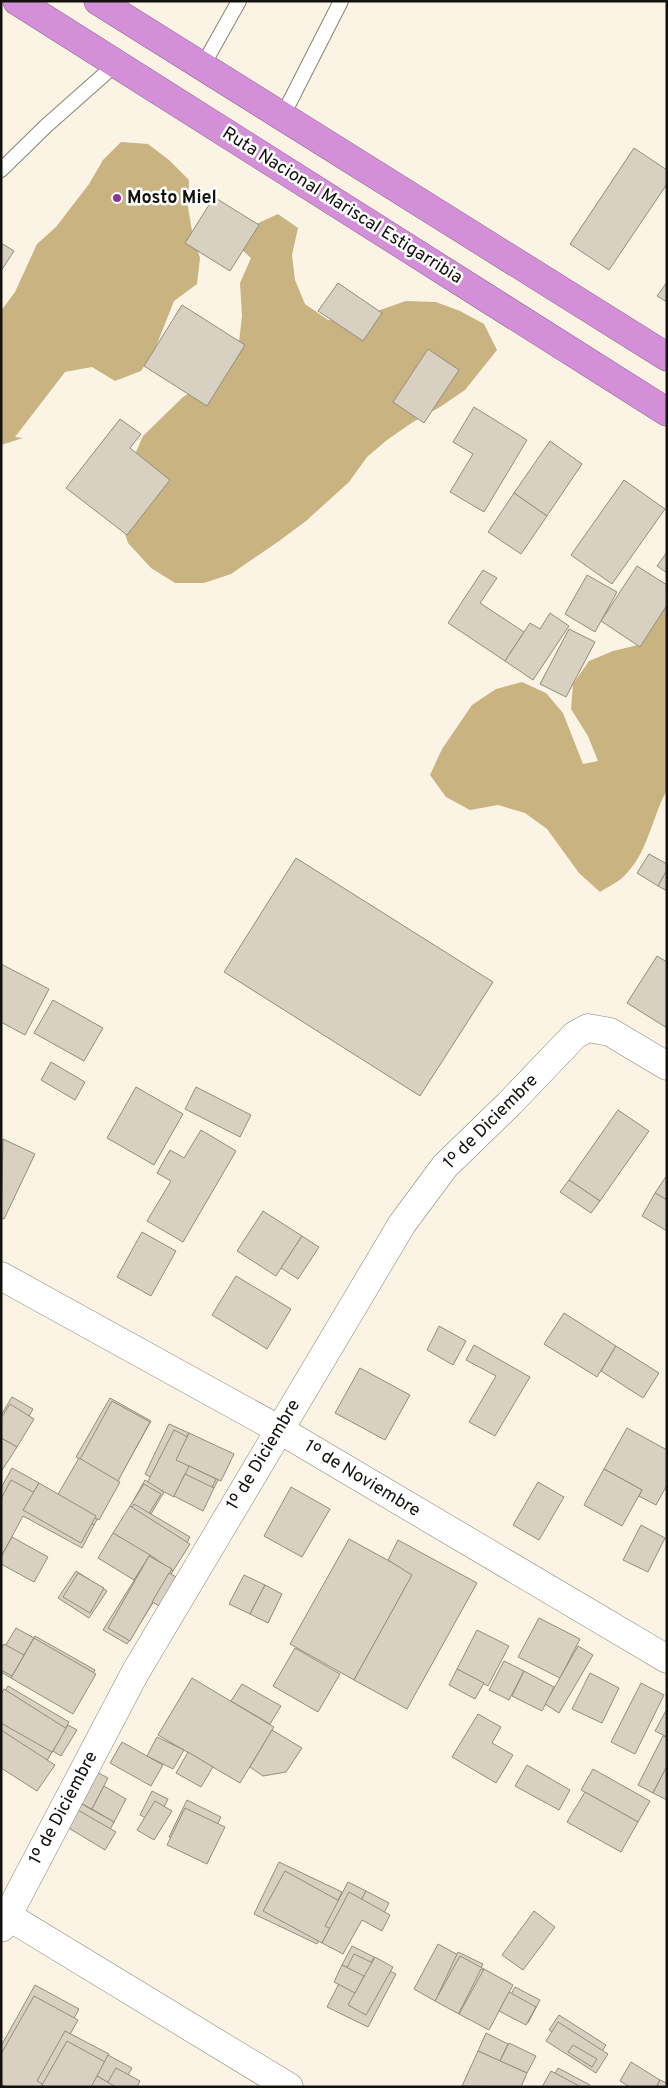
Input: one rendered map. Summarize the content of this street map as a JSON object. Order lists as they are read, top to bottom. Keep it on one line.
{"streets":{"highway":["Ruta Nacional Mariscal Estigarribia"],"street":["1º de Diciembre","1º de Noviembre"]},"crossings":[["1º de Diciembre","1º de Noviembre"]],"places":["Mosto Miel"]}
